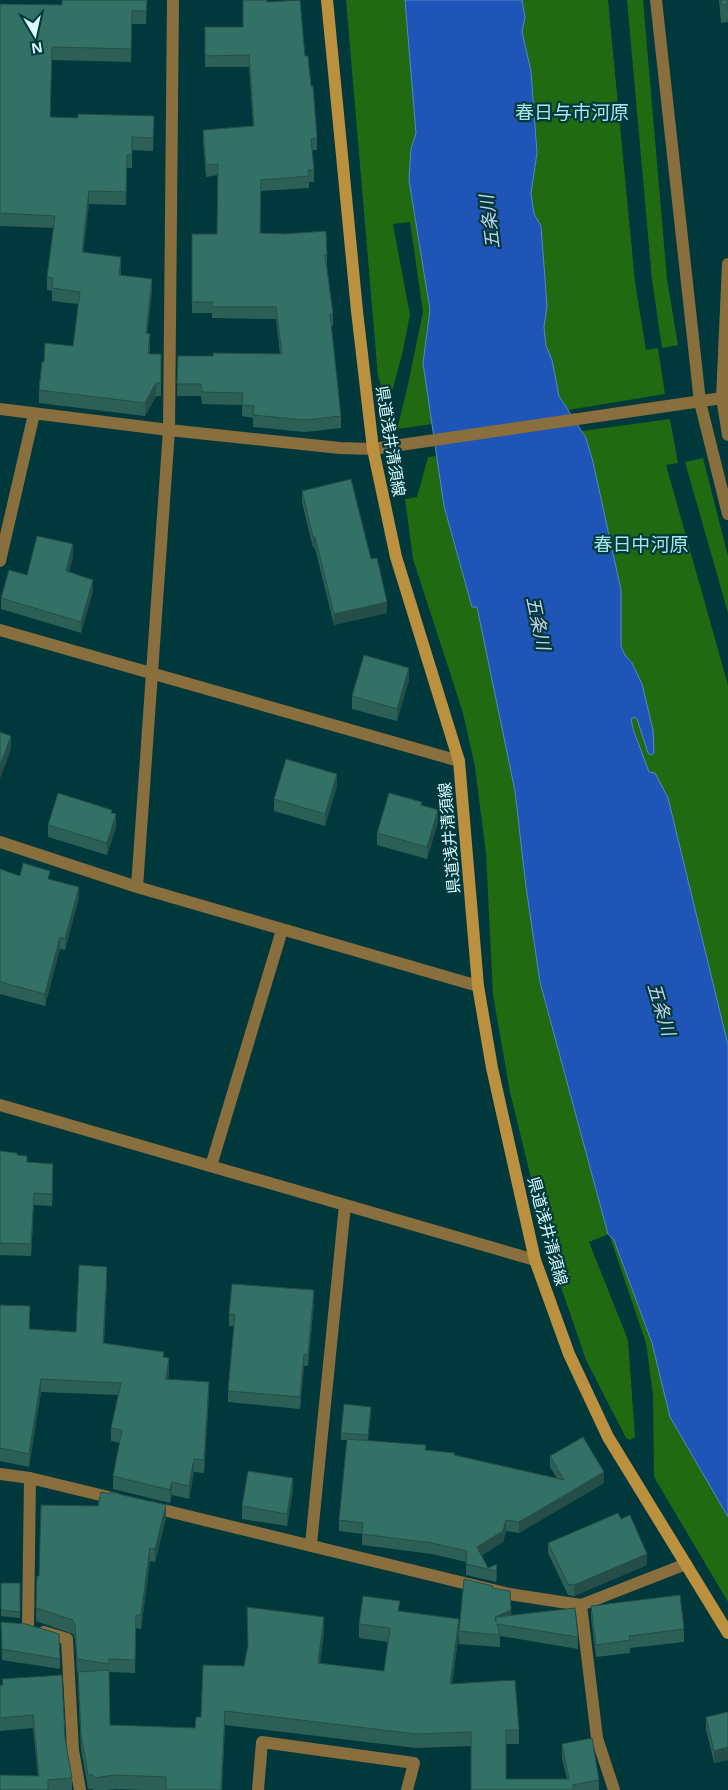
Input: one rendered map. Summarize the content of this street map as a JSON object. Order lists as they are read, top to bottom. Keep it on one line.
{"streets":{"main road":["県道浅井清須線"]},"districts":["春日与市河原","春日中河原"],"water":["五条川"],"north":"bottom"}
